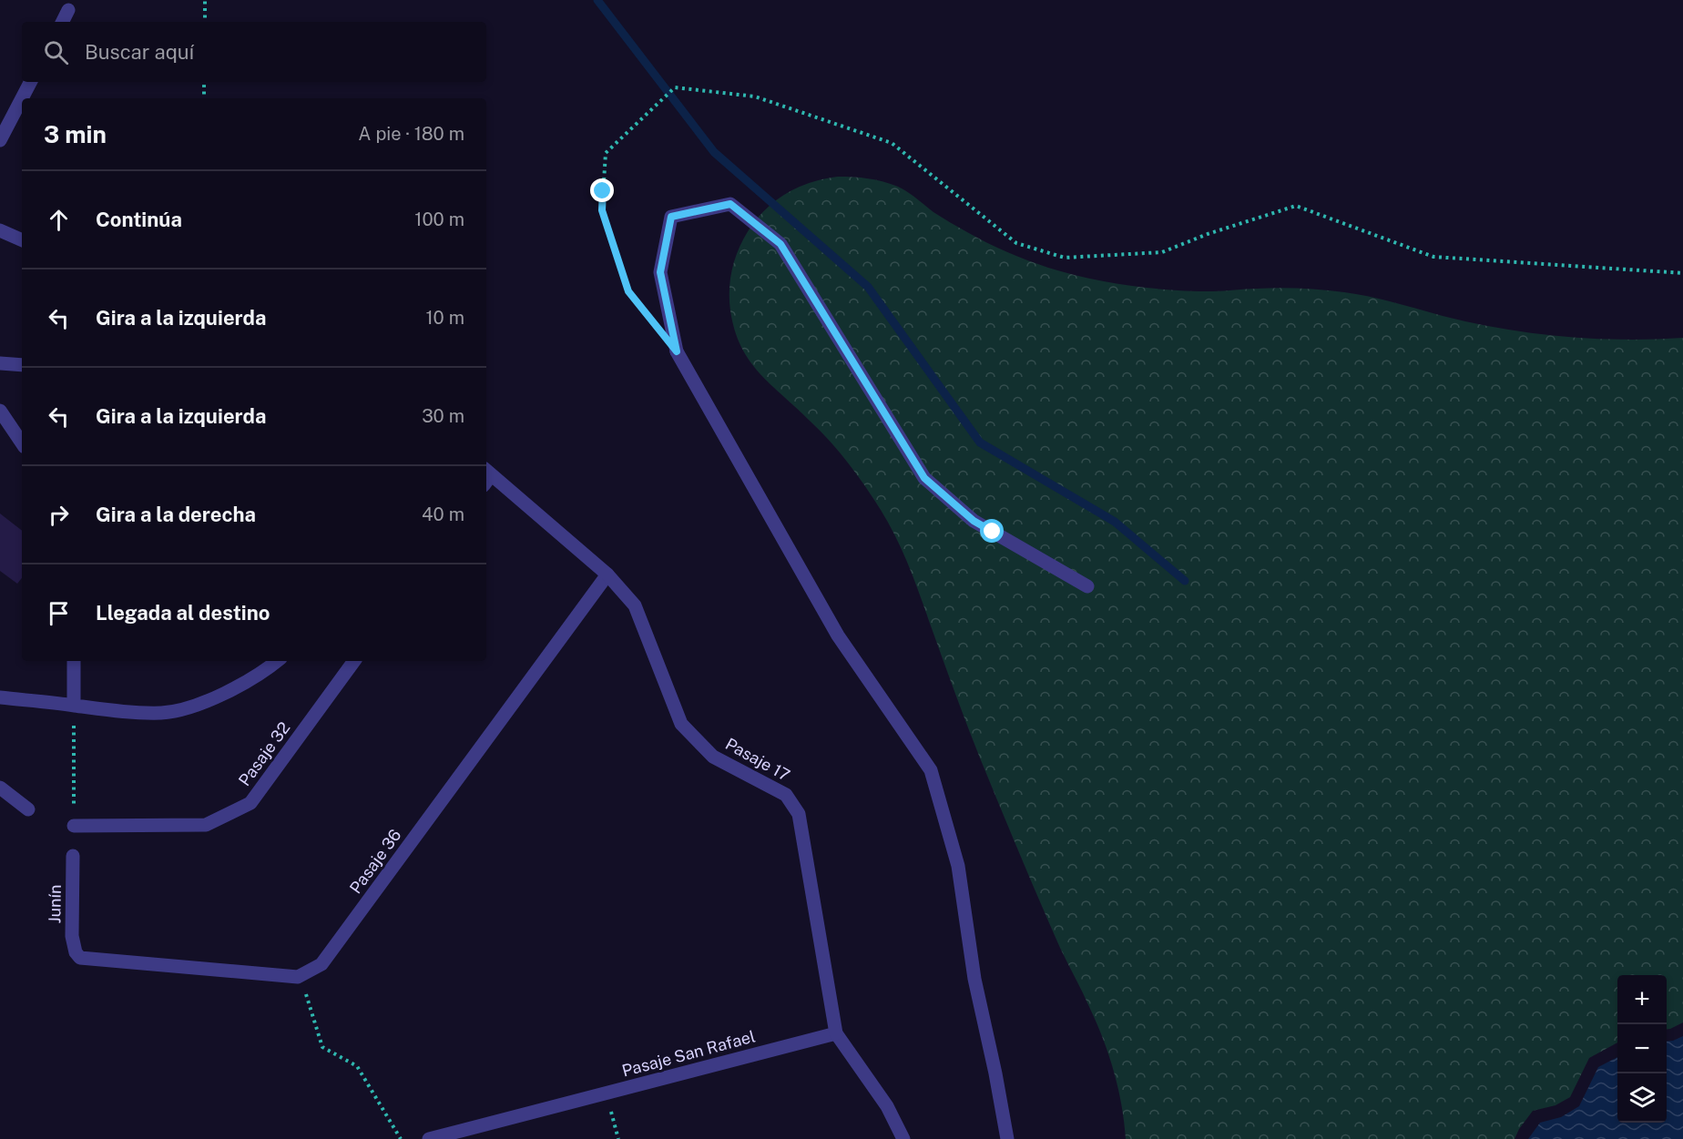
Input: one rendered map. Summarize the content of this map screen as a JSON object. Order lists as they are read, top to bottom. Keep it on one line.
{"streets":{"street":["Pasaje 32","Pasaje 17","Pasaje 36","Junín","Pasaje San Rafael"]},"crossings":[["Pasaje 17","Pasaje 36"],["Pasaje 17","Pasaje San Rafael"],["Pasaje 36","Junín"]],"page":{"search":"Buscar aquí","heading":["3 min","A pie · 180 m"],"list":[["Continúa","100 m"],["Gira a la izquierda","10 m"],["Gira a la izquierda","30 m"],["Gira a la derecha","40 m"],"Llegada al destino"],"map_buttons":["+","−"]}}
